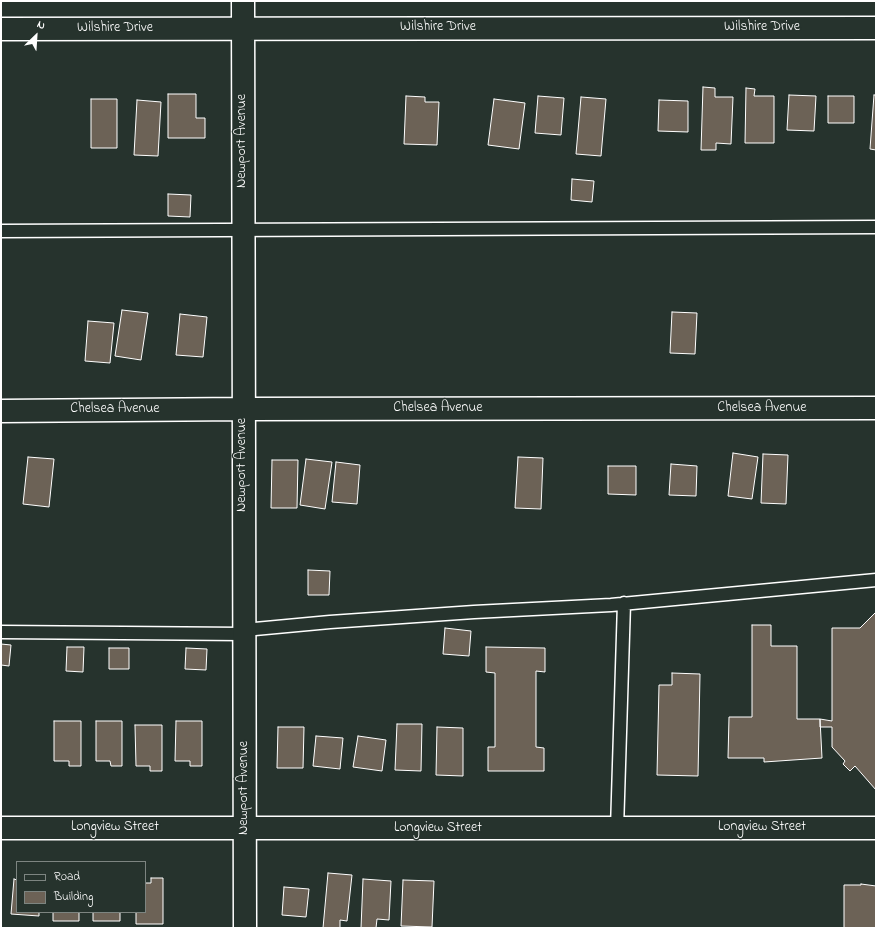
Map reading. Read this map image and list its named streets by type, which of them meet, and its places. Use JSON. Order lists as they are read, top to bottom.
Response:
{
  "streets": {
    "street": [
      "Wilshire Drive",
      "Newport Avenue",
      "Chelsea Avenue",
      "Longview Street"
    ]
  },
  "crossings": [
    ["Wilshire Drive", "Newport Avenue"],
    ["Newport Avenue", "Chelsea Avenue"],
    ["Newport Avenue", "Longview Street"]
  ],
  "legend": ["Road", "Building"],
  "north": "top right"
}
